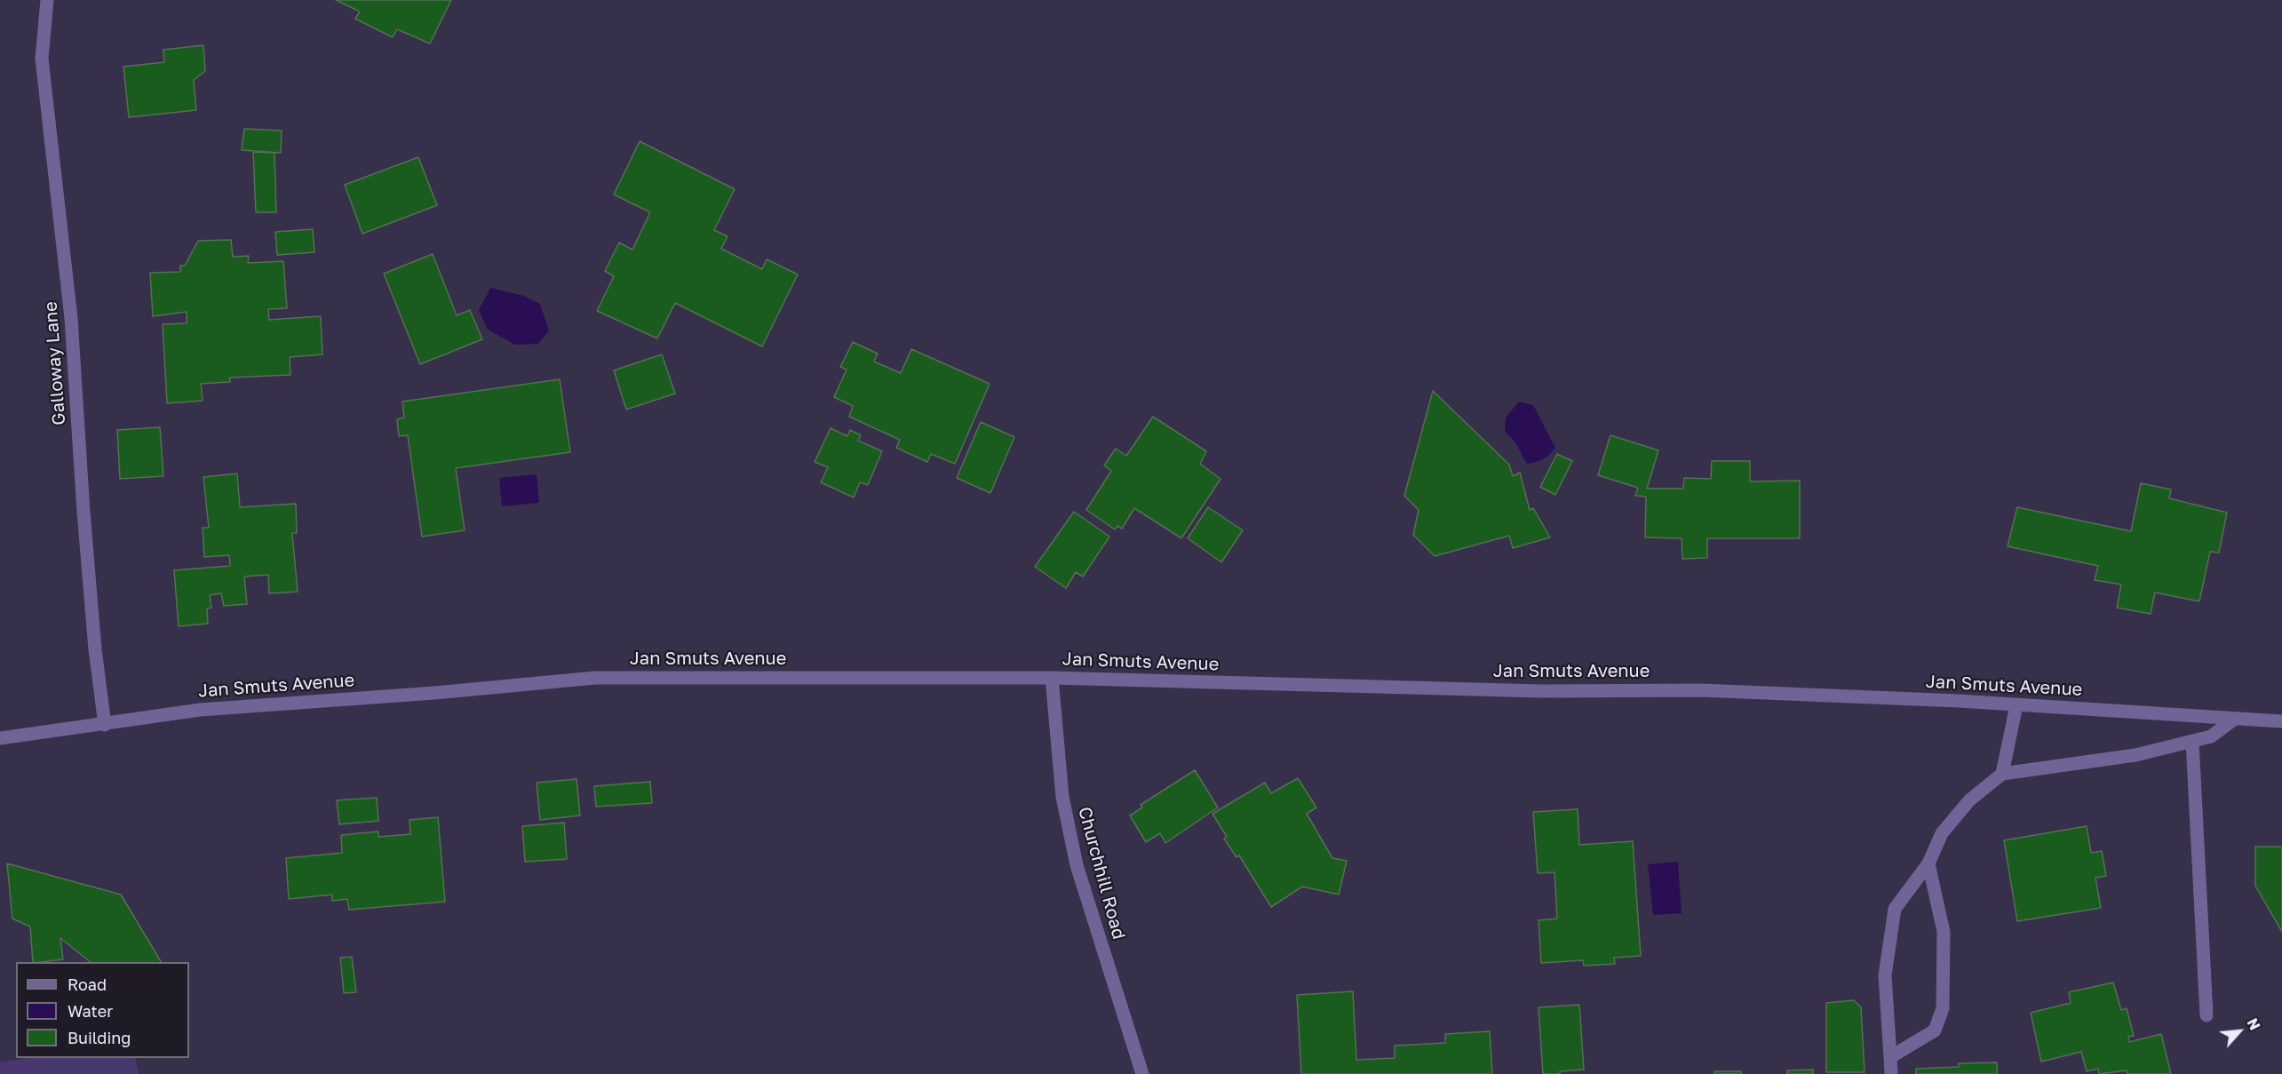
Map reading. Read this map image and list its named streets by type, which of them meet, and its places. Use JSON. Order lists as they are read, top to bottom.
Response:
{
  "streets": {
    "street": ["Galloway Lane", "Jan Smuts Avenue", "Churchhill Road"]
  },
  "crossings": [
    ["Galloway Lane", "Jan Smuts Avenue"],
    ["Jan Smuts Avenue", "Churchhill Road"]
  ],
  "legend": ["Road", "Water", "Building"],
  "north": "top right"
}
